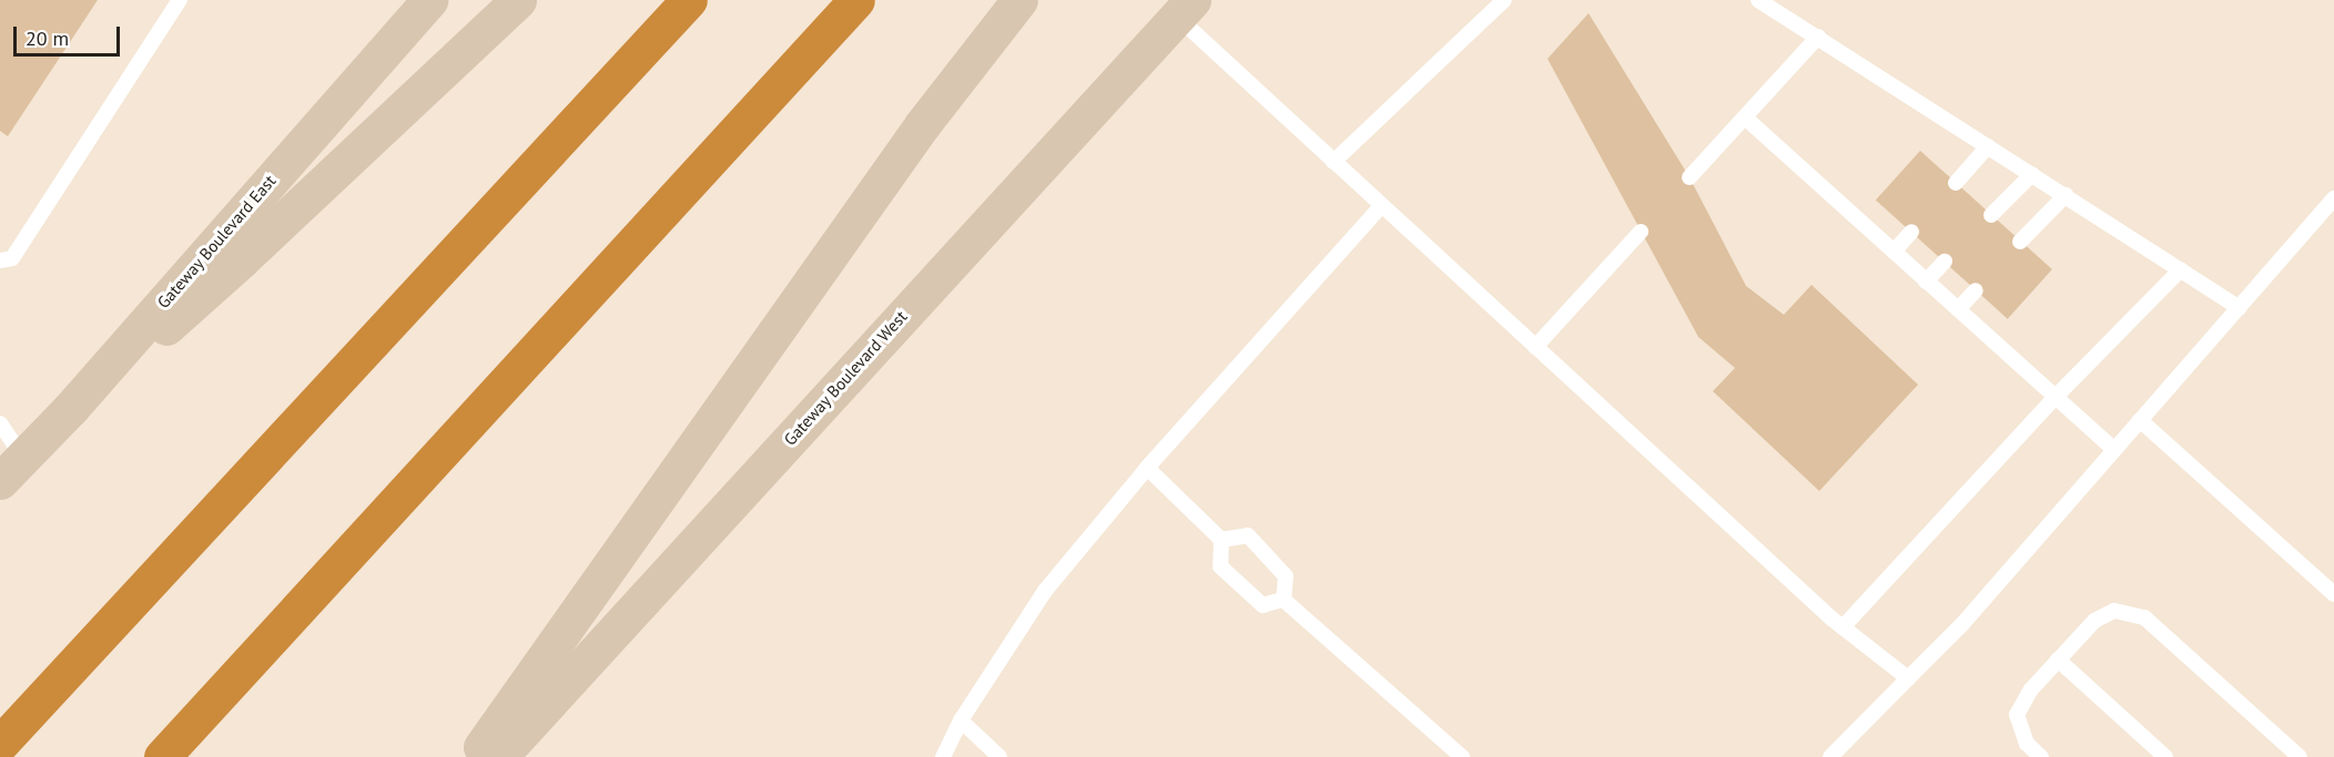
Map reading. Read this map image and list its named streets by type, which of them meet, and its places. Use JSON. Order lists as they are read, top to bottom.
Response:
{
  "streets": {
    "main road": ["Gateway Boulevard East", "Gateway Boulevard West"]
  },
  "scale_bar": "20 m"
}
